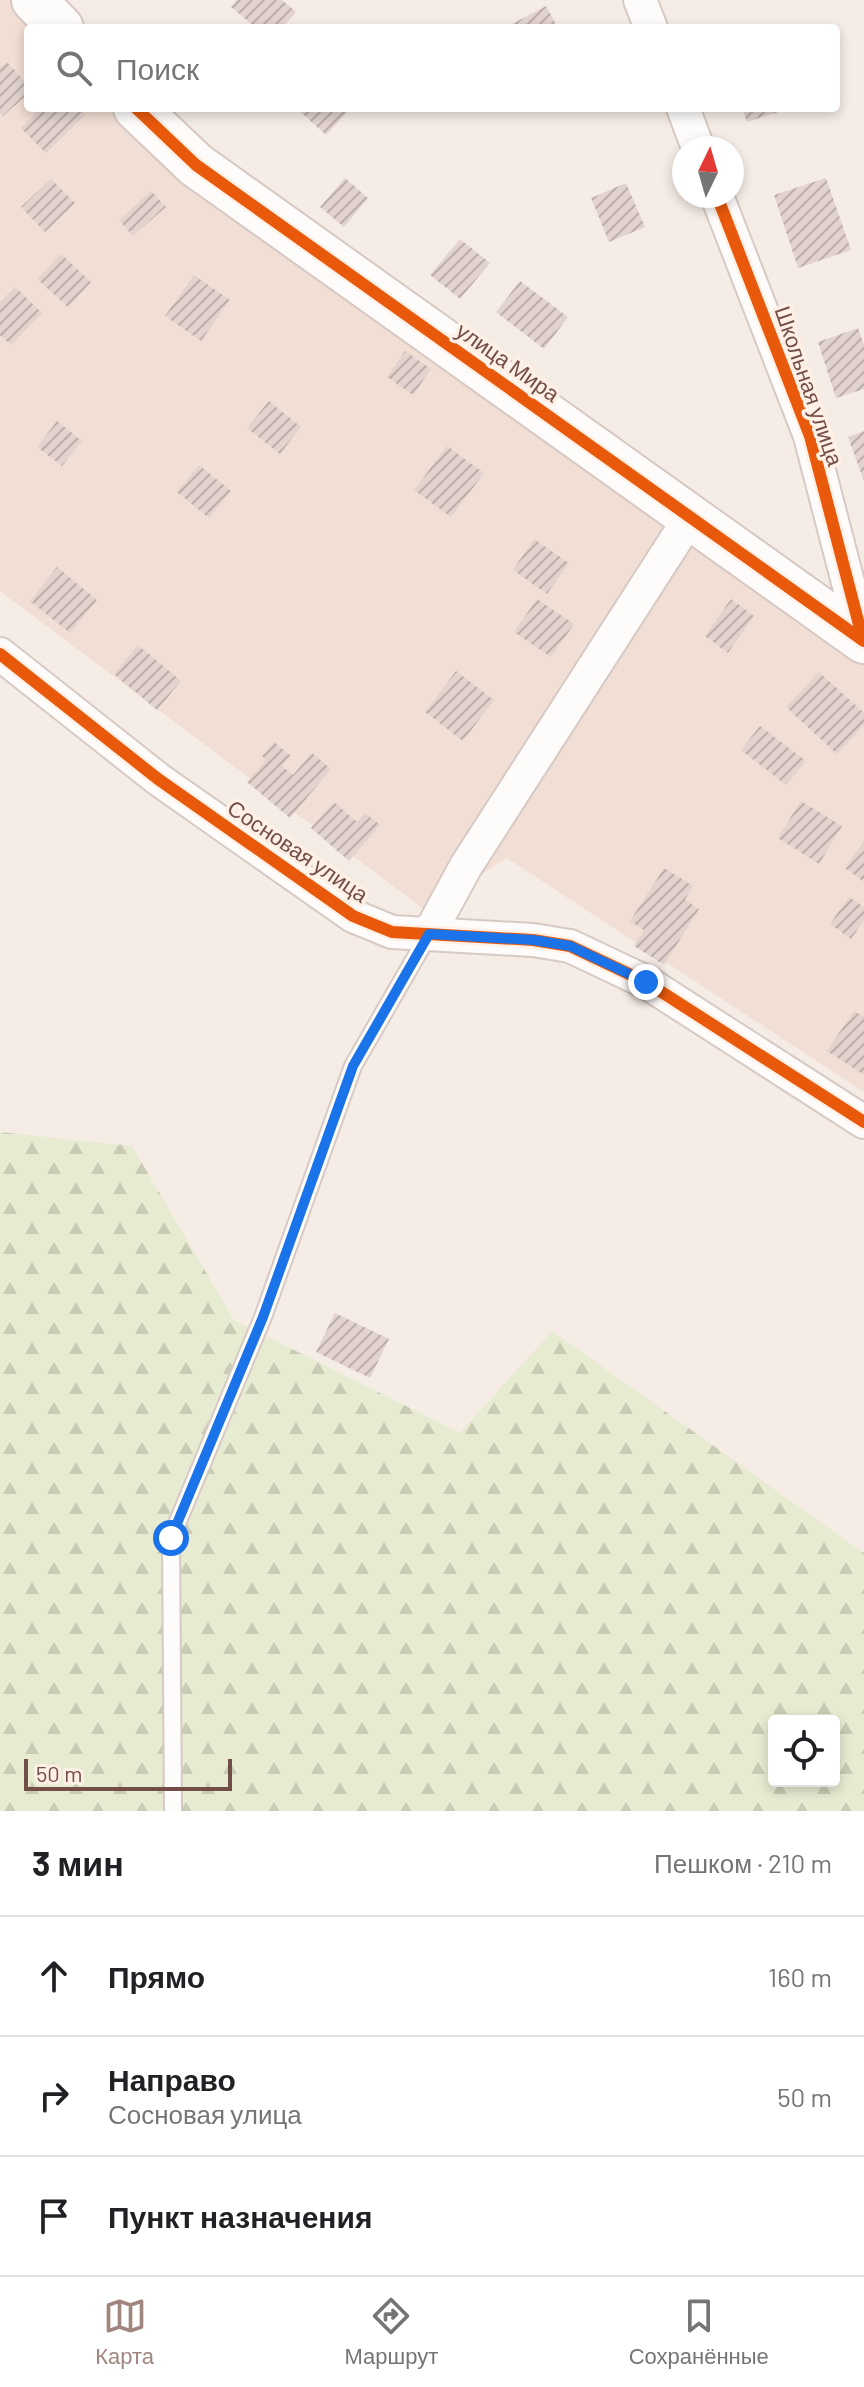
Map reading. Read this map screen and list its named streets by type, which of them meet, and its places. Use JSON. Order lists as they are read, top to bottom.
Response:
{
  "streets": {
    "street": ["улица Мира", "Школьная улица", "Сосновая улица"]
  },
  "crossings": [
    ["улица Мира", "Школьная улица"]
  ],
  "scale_bar": "50 m",
  "north": "top",
  "page": {
    "search": "Поиск",
    "scale": "50 m",
    "heading": ["3 мин", "Пешком · 210 m"],
    "list": [
      ["Прямо", "160 m"],
      ["Направо", "Сосновая улица", "50 m"],
      "Пункт назначения"
    ],
    "nav": ["Карта", "Маршрут", "Сохранённые"]
  }
}
